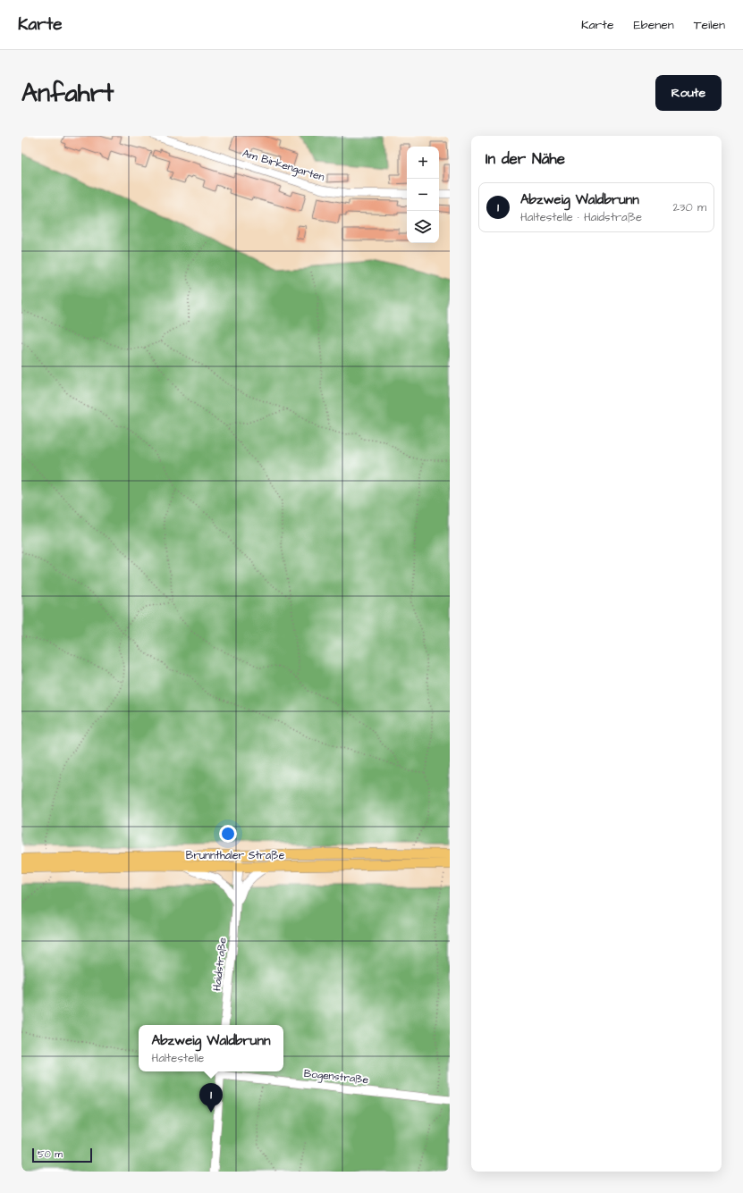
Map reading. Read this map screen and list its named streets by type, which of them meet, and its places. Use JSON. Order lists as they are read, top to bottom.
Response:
{
  "streets": {
    "main road": ["Brunnthaler Straße"],
    "street": ["Am Birkengarten", "Haidstraße", "Bogenstraße"]
  },
  "crossings": [
    ["Brunnthaler Straße", "Haidstraße"]
  ],
  "scale_bar": "50 m",
  "page": {
    "header": "Karte",
    "nav": ["Karte", "Ebenen", "Teilen"],
    "buttons": "Route",
    "title": "Anfahrt",
    "heading": "In der Nähe",
    "map_buttons": ["+", "−"],
    "list": [
      {
        "mark": "1",
        "name": "Abzweig Waldbrunn",
        "note": "Haltestelle · Haidstraße",
        "value": "230 m"
      }
    ],
    "popup": ["Abzweig Waldbrunn", "Haltestelle"],
    "pins": "1",
    "scale": "50 m"
  }
}
